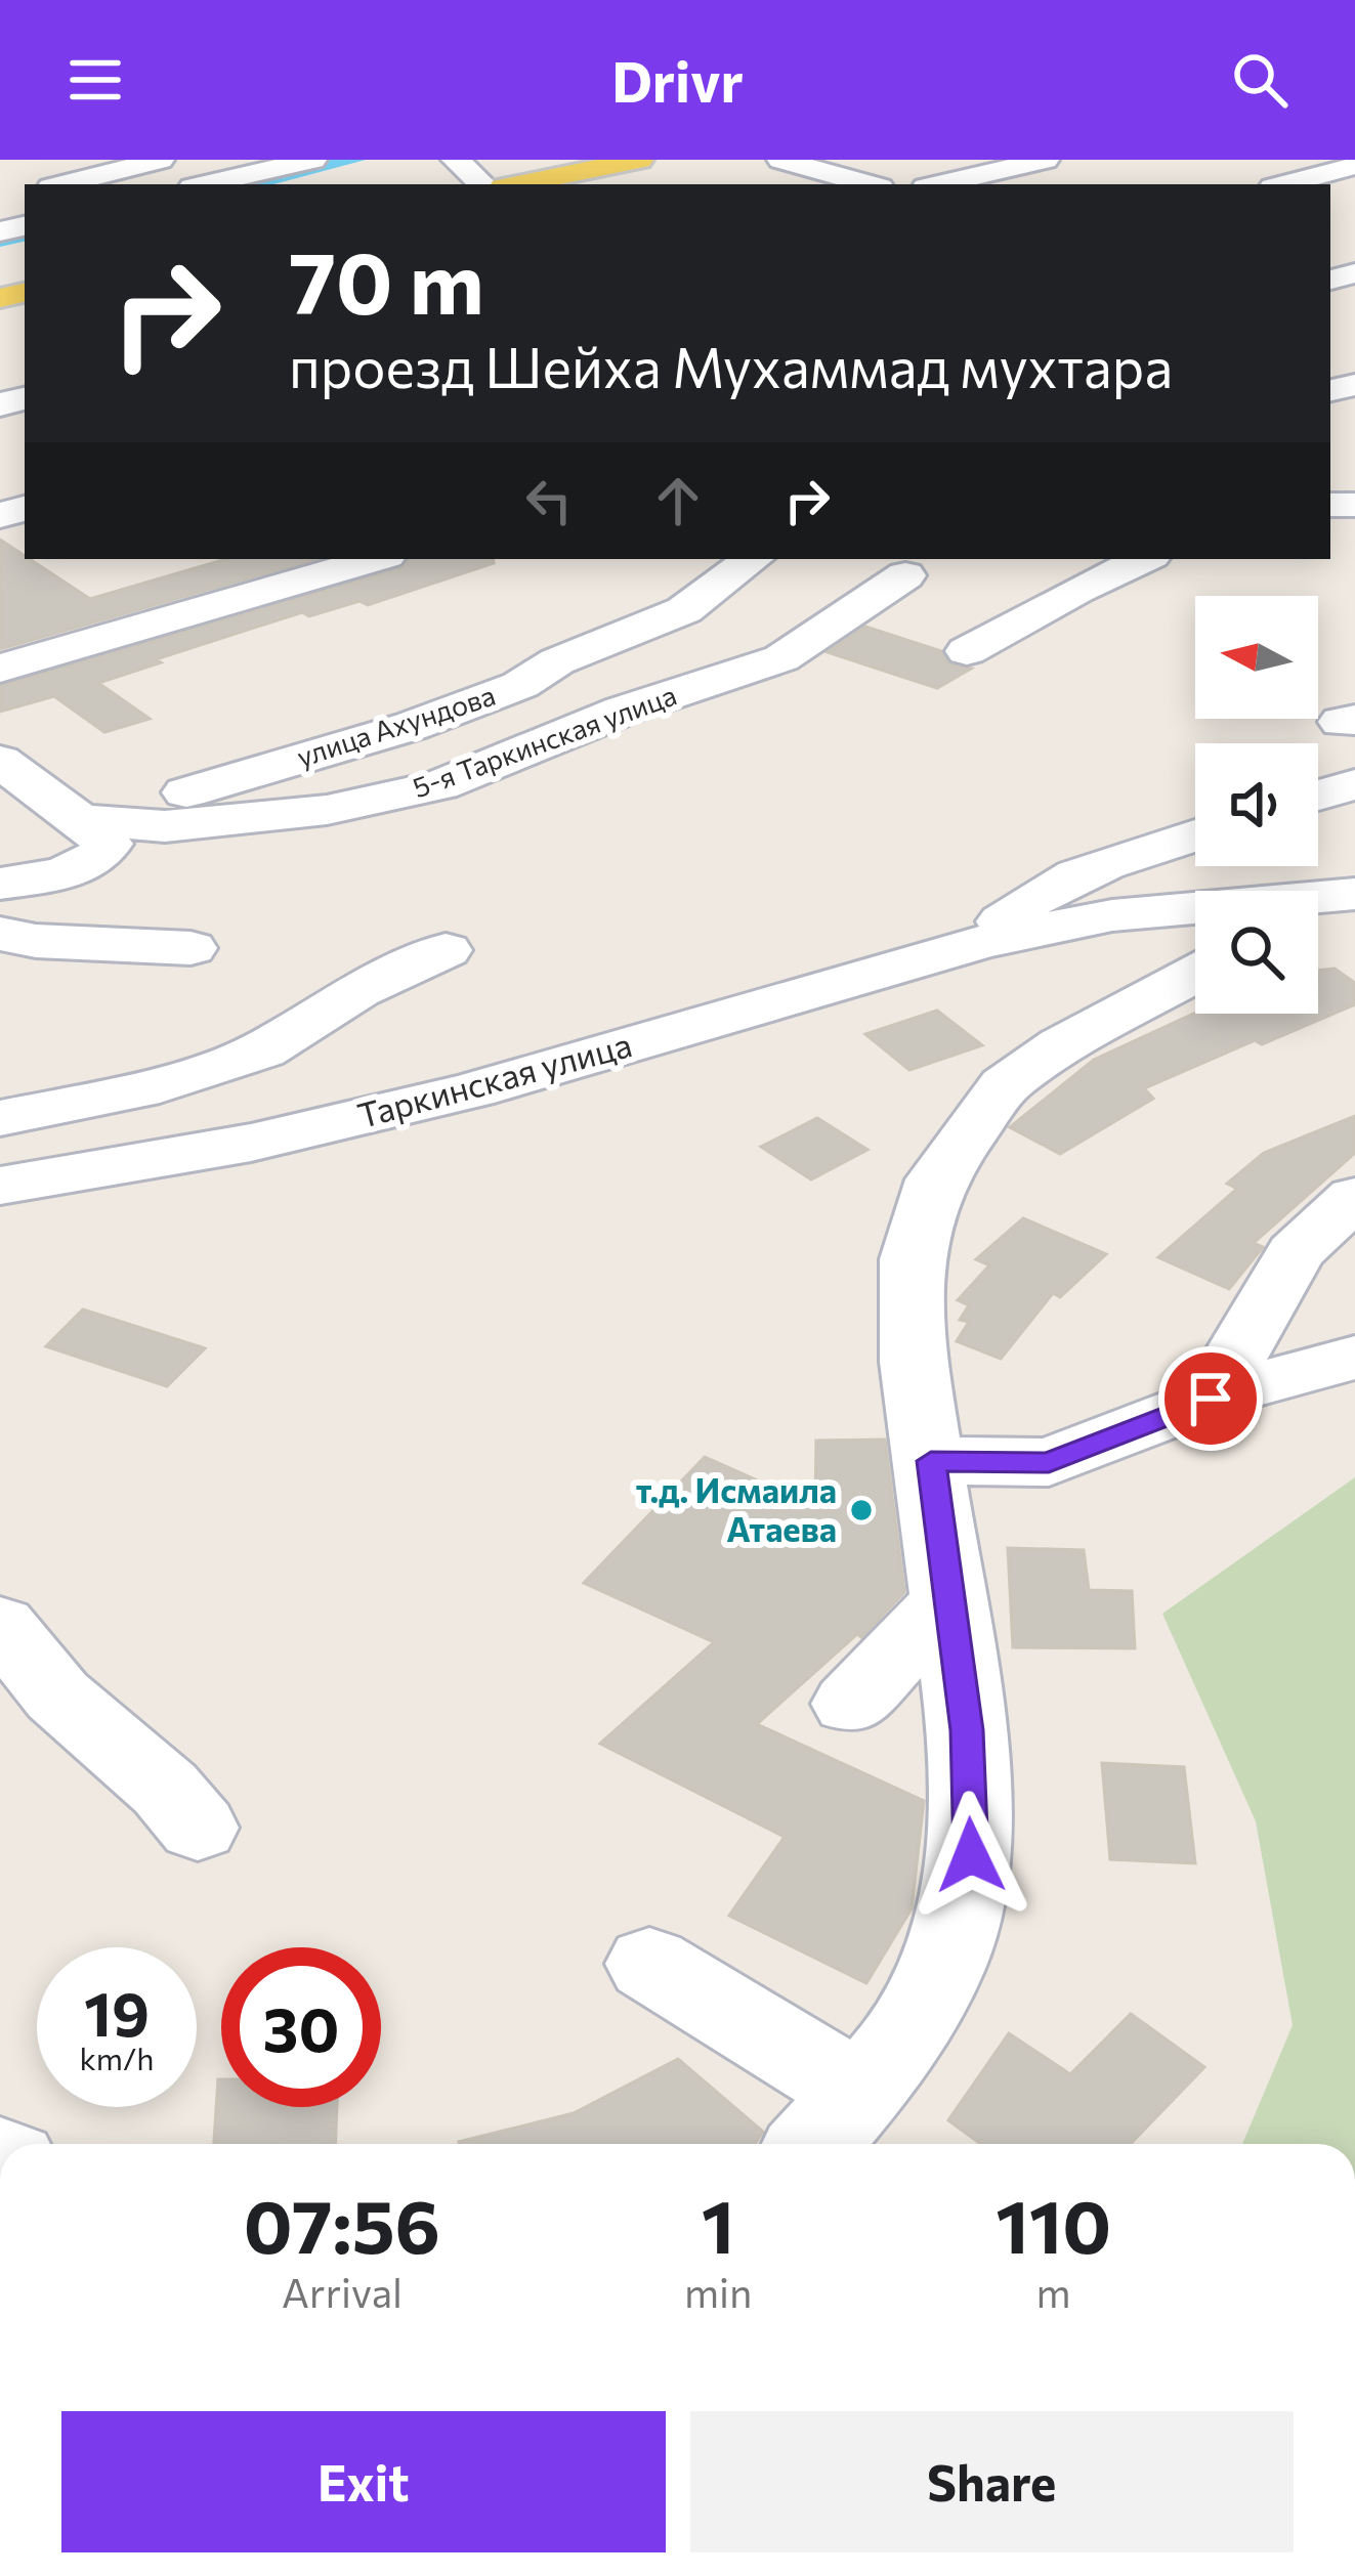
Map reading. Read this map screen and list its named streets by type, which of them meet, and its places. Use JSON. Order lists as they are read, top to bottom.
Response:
{
  "streets": {
    "street": ["улица Ахундова", "5-я Таркинская улица", "Таркинская улица"]
  },
  "crossings": [
    ["улица Ахундова", "5-я Таркинская улица"]
  ],
  "places": ["т.д. Исмаила Атаева"],
  "north": "left",
  "page": {
    "header": "Drivr",
    "turn": ["70 m", "проезд Шейха Мухаммад мухтара"],
    "speed": "19 km/h",
    "limit": "30",
    "eta": [
      "07:56",
      "Arrival",
      "1",
      "min",
      "110",
      "m"
    ],
    "buttons": ["Exit", "Share"]
  }
}
